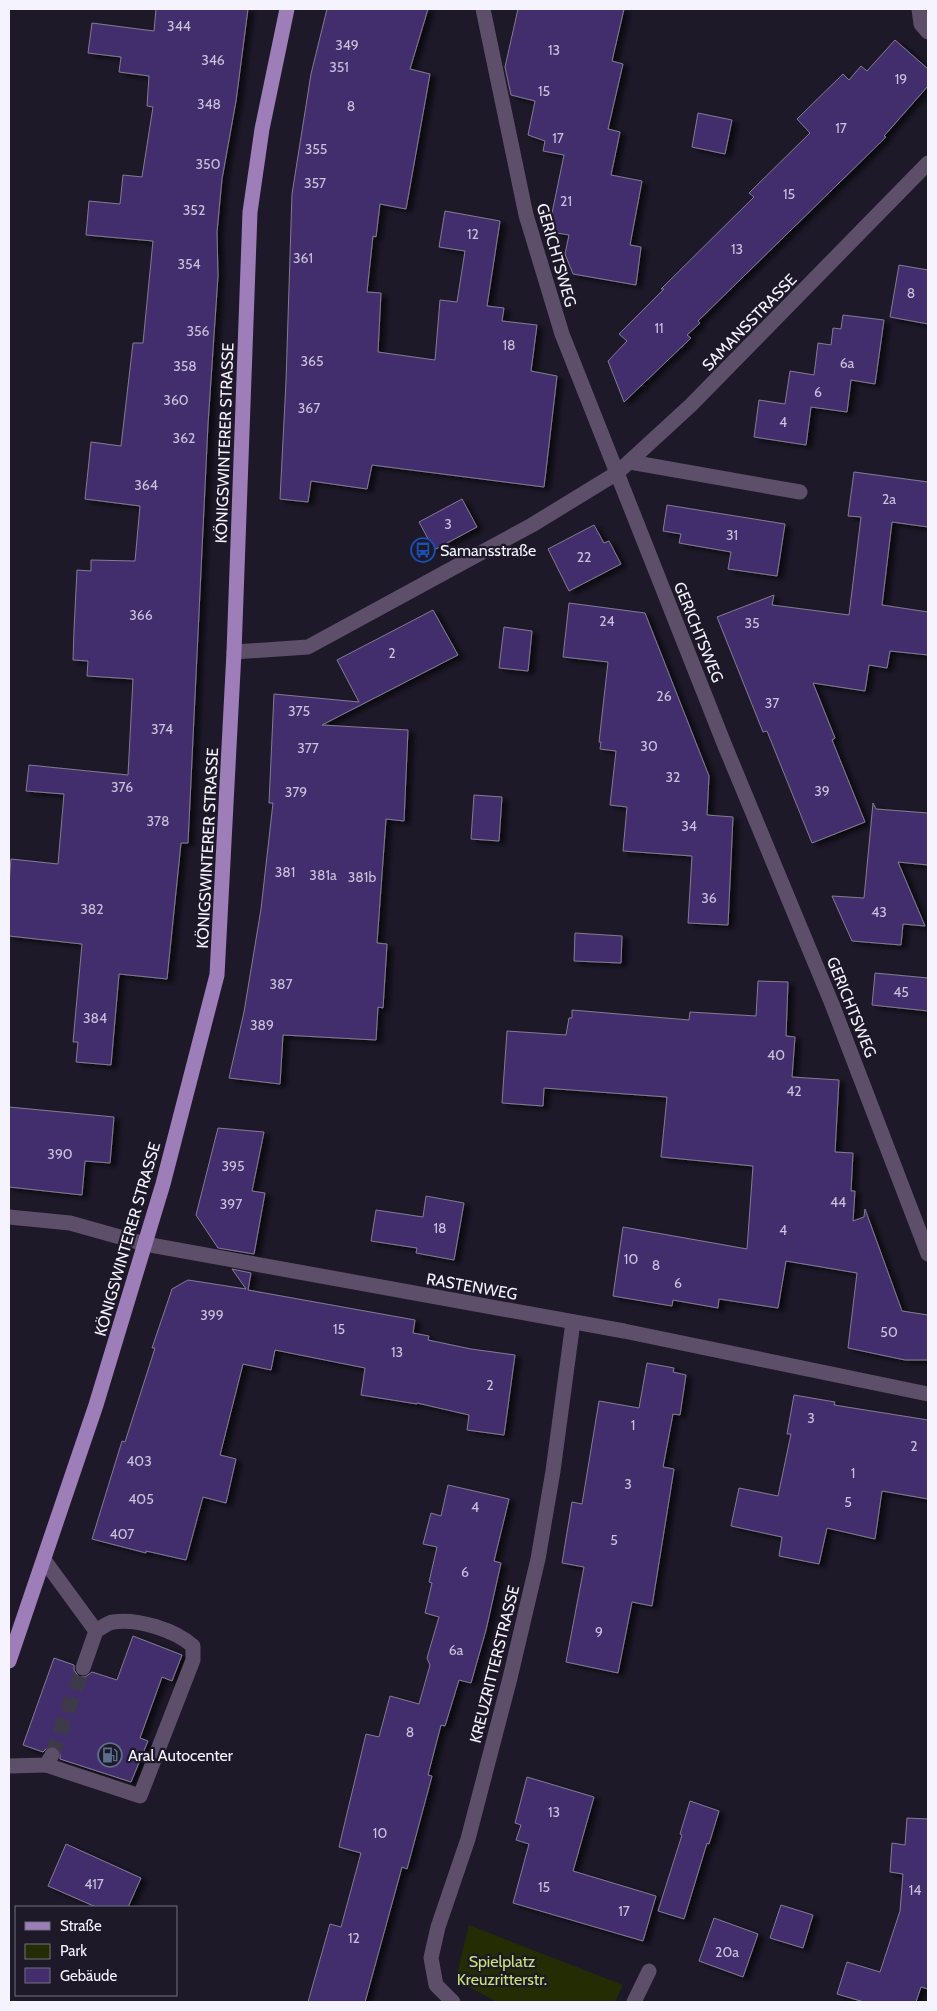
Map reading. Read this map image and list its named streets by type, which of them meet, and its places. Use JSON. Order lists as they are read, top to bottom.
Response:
{
  "streets": {
    "main road": ["KÖNIGSWINTERER STRASSE"],
    "street": [
      "GERICHTSWEG",
      "SAMANSSTRASSE",
      "RASTENWEG",
      "KREUZRITTERSTRASSE"
    ]
  },
  "crossings": [
    ["GERICHTSWEG", "SAMANSSTRASSE"],
    ["SAMANSSTRASSE", "KÖNIGSWINTERER STRASSE"],
    ["KÖNIGSWINTERER STRASSE", "RASTENWEG"],
    ["RASTENWEG", "KREUZRITTERSTRASSE"]
  ],
  "parks": ["Spielplatz Kreuzritterstr."],
  "places": {
    "bus stop": ["Samansstraße"],
    "fuel station": ["Aral Autocenter"]
  },
  "house_numbers": [
    "344",
    "349",
    "13",
    "346",
    "351",
    "19",
    "15",
    "348",
    "8",
    "17",
    "17",
    "355",
    "350",
    "357",
    "15",
    "21",
    "352",
    "12",
    "13",
    "361",
    "354",
    "8",
    "11",
    "356",
    "18",
    "365",
    "6a",
    "358",
    "6",
    "360",
    "367",
    "4",
    "362",
    "364",
    "2a",
    "3",
    "31",
    "22",
    "366",
    "24",
    "35",
    "2",
    "26",
    "37",
    "375",
    "374",
    "30",
    "377",
    "32",
    "376",
    "39",
    "379",
    "378",
    "34",
    "381",
    "381a",
    "381b",
    "36",
    "382",
    "43",
    "387",
    "45",
    "384",
    "389",
    "40",
    "42",
    "390",
    "395",
    "44",
    "397",
    "18",
    "4",
    "10",
    "8",
    "6",
    "399",
    "15",
    "50",
    "13",
    "2",
    "3",
    "1",
    "2",
    "403",
    "1",
    "3",
    "405",
    "5",
    "4",
    "407",
    "5",
    "6",
    "9",
    "6a",
    "8",
    "13",
    "10",
    "417",
    "15",
    "14",
    "17",
    "12",
    "20a"
  ],
  "legend": ["Straße", "Park", "Gebäude"]
}
